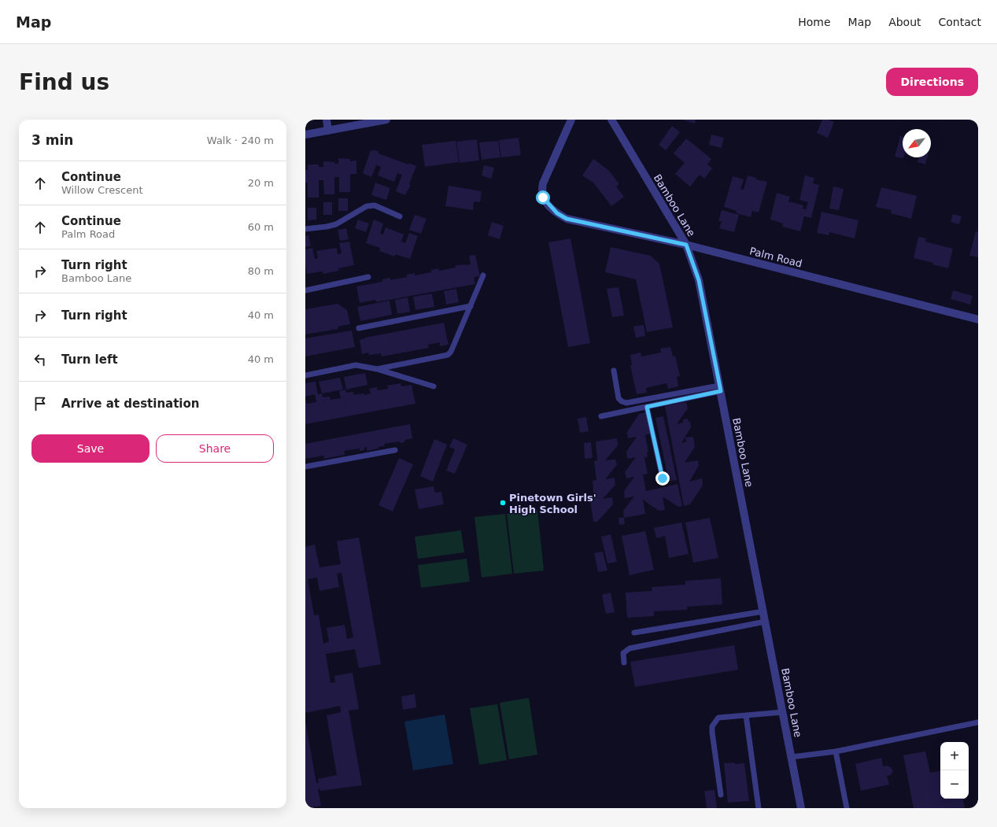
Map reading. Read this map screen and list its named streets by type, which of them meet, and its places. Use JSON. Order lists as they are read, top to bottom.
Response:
{
  "streets": {
    "street": ["Bamboo Lane", "Palm Road"]
  },
  "crossings": [
    ["Bamboo Lane", "Palm Road"]
  ],
  "places": ["Pinetown Girls' High School"],
  "north": "bottom left",
  "page": {
    "header": "Map",
    "nav": [
      "Home",
      "Map",
      "About",
      "Contact"
    ],
    "buttons": [
      "Directions",
      ["Save", "Share"]
    ],
    "title": "Find us",
    "heading": ["3 min", "Walk · 240 m"],
    "list": [
      ["Continue", "Willow Crescent", "20 m"],
      ["Continue", "Palm Road", "60 m"],
      ["Turn right", "Bamboo Lane", "80 m"],
      ["Turn right", "40 m"],
      ["Turn left", "40 m"],
      "Arrive at destination"
    ],
    "map_buttons": ["+", "−"]
  }
}
